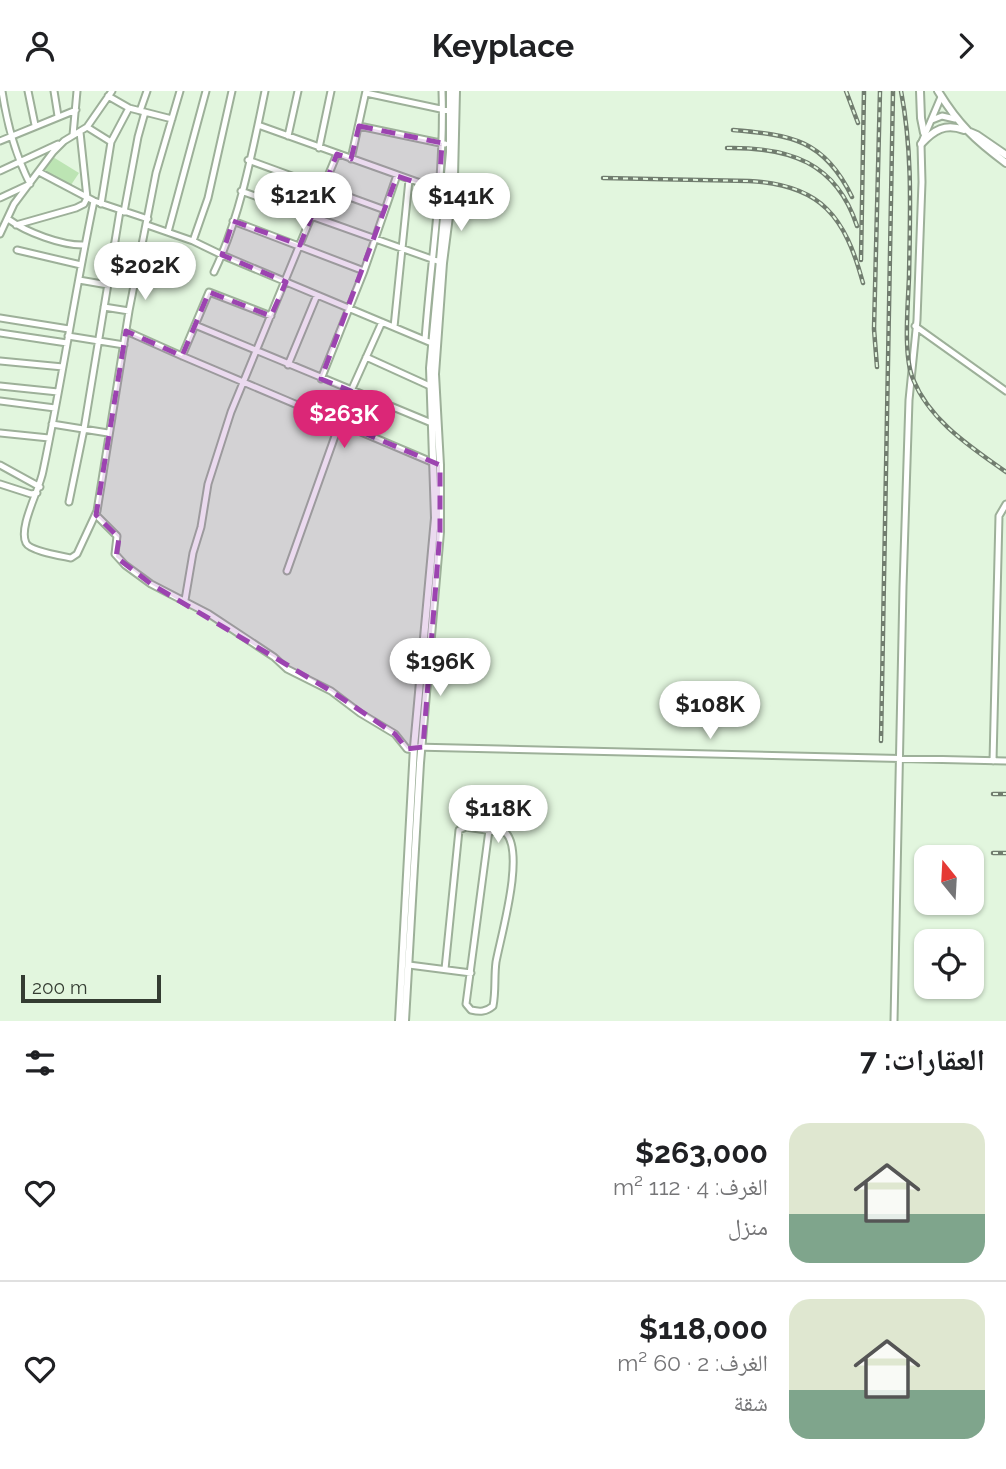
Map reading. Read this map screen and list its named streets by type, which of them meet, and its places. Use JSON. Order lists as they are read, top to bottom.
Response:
{
  "scale_bar": "200 m",
  "north": "top",
  "page": {
    "header": "Keyplace",
    "price": [
      "$121K",
      "$141K",
      "$202K",
      "$263K",
      "$196K",
      "$108K",
      "$118K"
    ],
    "scale": "200 m",
    "heading": "العقارات: 7",
    "list": [
      {
        "name": "$263,000",
        "note": "الغرف: 4 · 112 m² · منزل"
      },
      {
        "name": "$118,000",
        "note": "الغرف: 2 · 60 m² · شقة"
      }
    ]
  }
}
